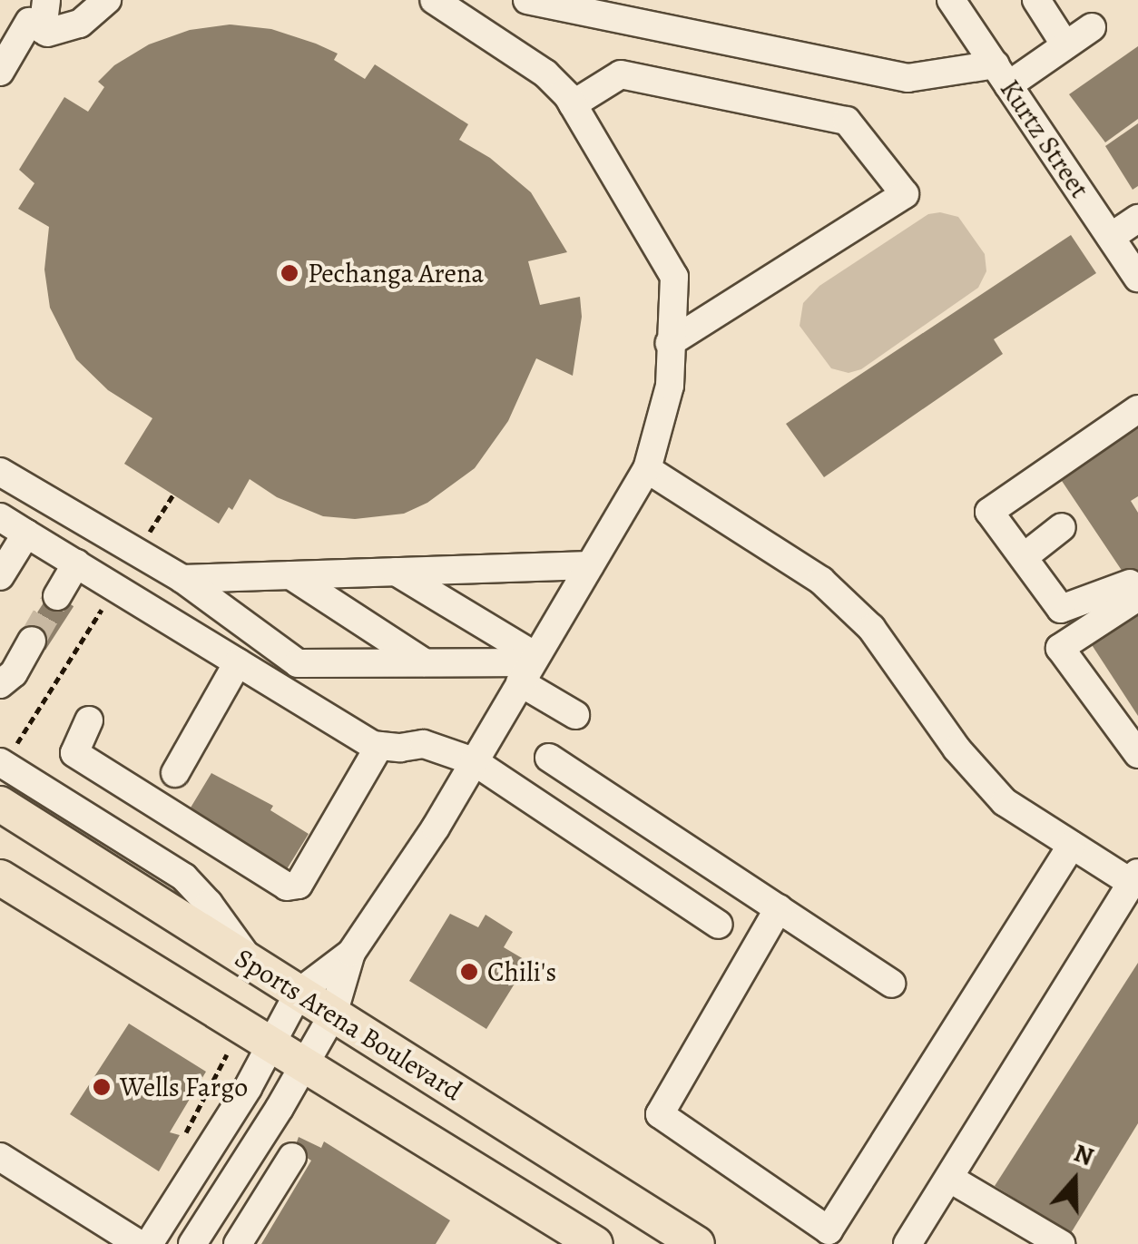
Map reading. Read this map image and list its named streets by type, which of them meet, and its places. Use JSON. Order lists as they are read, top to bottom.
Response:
{
  "streets": {
    "main road": ["Sports Arena Boulevard"],
    "street": ["Kurtz Street"]
  },
  "places": ["Pechanga Arena", "Chili's", "Wells Fargo"],
  "north": "top"
}
